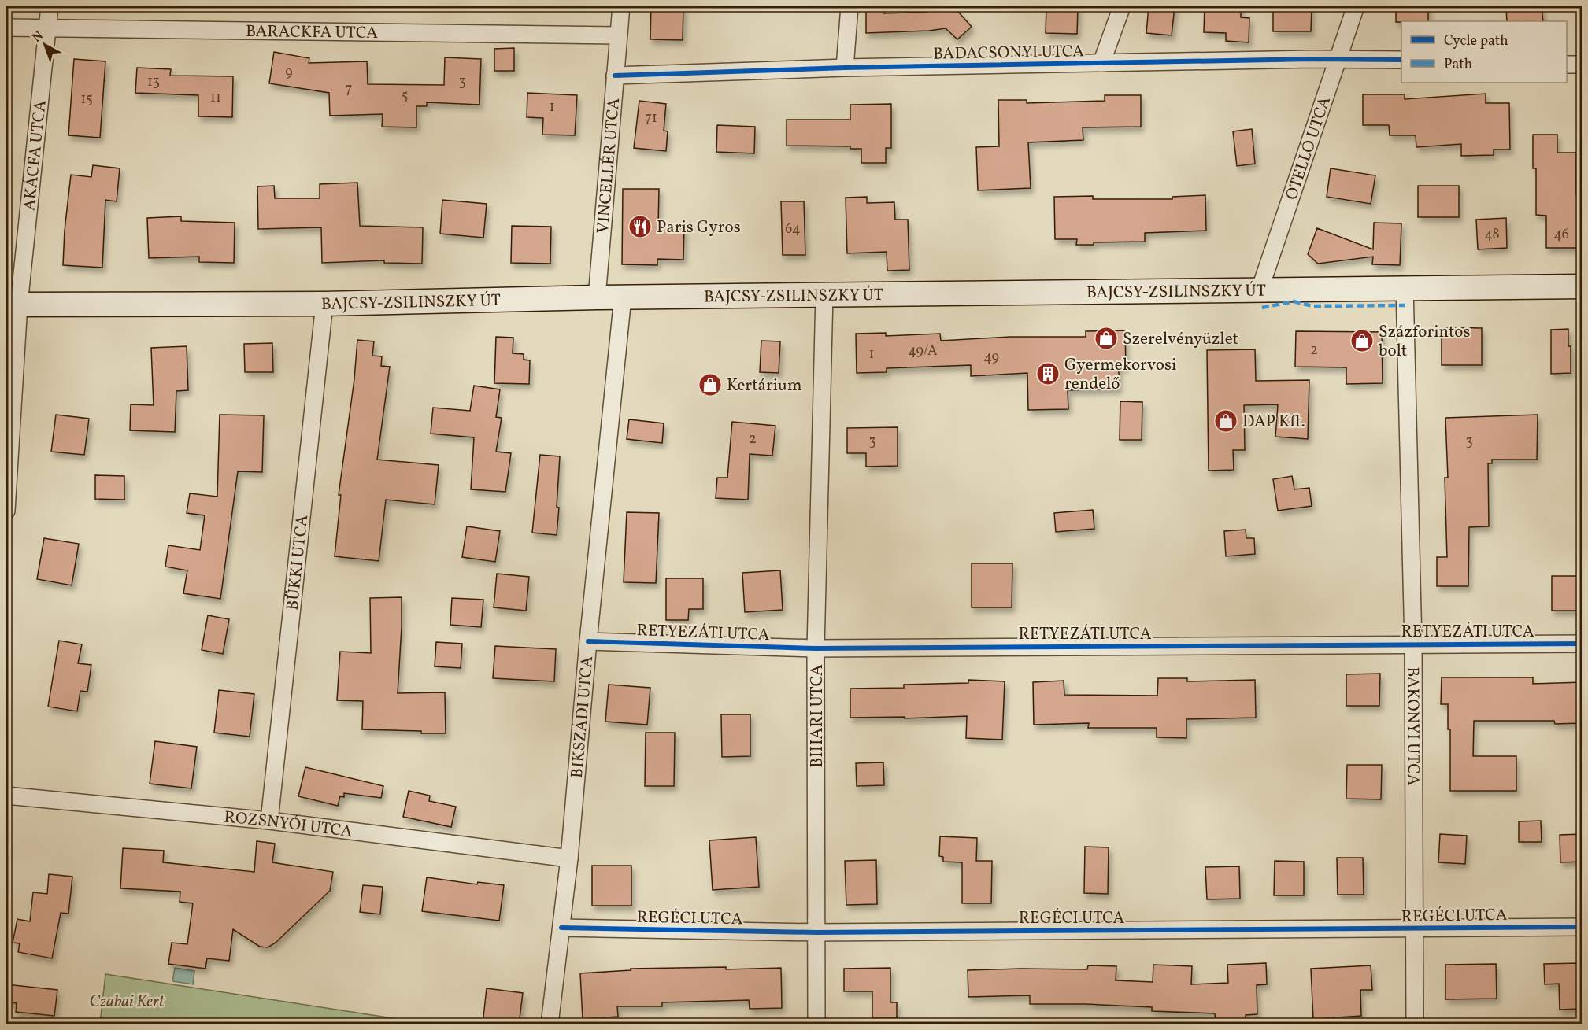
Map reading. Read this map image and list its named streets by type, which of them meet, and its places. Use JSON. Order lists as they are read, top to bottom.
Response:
{
  "streets": {
    "main road": ["BAJCSY-ZSILINSZKY ÚT"],
    "street": [
      "BARACKFA UTCA",
      "BADACSONYI UTCA",
      "OTELLÓ UTCA",
      "AKÁCFA UTCA",
      "VINCELLÉR UTCA",
      "BÜKKI UTCA",
      "RETYEZÁTI UTCA",
      "BIHARI UTCA",
      "BIKSZÁDI UTCA",
      "BAKONYI UTCA",
      "ROZSNYÓI UTCA",
      "REGÉCI UTCA"
    ]
  },
  "crossings": [
    ["BARACKFA UTCA", "AKÁCFA UTCA"],
    ["BARACKFA UTCA", "VINCELLÉR UTCA"],
    ["BADACSONYI UTCA", "OTELLÓ UTCA"],
    ["BADACSONYI UTCA", "VINCELLÉR UTCA"],
    ["OTELLÓ UTCA", "BAJCSY-ZSILINSZKY ÚT"],
    ["AKÁCFA UTCA", "BAJCSY-ZSILINSZKY ÚT"],
    ["VINCELLÉR UTCA", "BAJCSY-ZSILINSZKY ÚT"],
    ["BAJCSY-ZSILINSZKY ÚT", "BÜKKI UTCA"],
    ["BAJCSY-ZSILINSZKY ÚT", "BIHARI UTCA"],
    ["BAJCSY-ZSILINSZKY ÚT", "BIKSZÁDI UTCA"],
    ["BAJCSY-ZSILINSZKY ÚT", "BAKONYI UTCA"],
    ["BÜKKI UTCA", "ROZSNYÓI UTCA"],
    ["RETYEZÁTI UTCA", "BIHARI UTCA"],
    ["RETYEZÁTI UTCA", "BIKSZÁDI UTCA"],
    ["RETYEZÁTI UTCA", "BAKONYI UTCA"],
    ["BIHARI UTCA", "REGÉCI UTCA"],
    ["BIKSZÁDI UTCA", "ROZSNYÓI UTCA"],
    ["BIKSZÁDI UTCA", "REGÉCI UTCA"],
    ["BAKONYI UTCA", "REGÉCI UTCA"]
  ],
  "parks": ["Czabai Kert"],
  "places": {
    "restaurant": ["Paris Gyros"],
    "shop": [
      "Szerelvényüzlet",
      "Százforintos bolt",
      "Kertárium",
      "DAP Kft."
    ],
    "building": ["Gyermekorvosi rendelő"]
  },
  "house_numbers": [
    "9",
    "13",
    "3",
    "7",
    "5",
    "11",
    "15",
    "1",
    "71",
    "64",
    "48",
    "46",
    "2",
    "49/A",
    "1",
    "49",
    "2",
    "3",
    "3"
  ],
  "legend": ["Cycle path", "Path"],
  "north": "top left"
}
